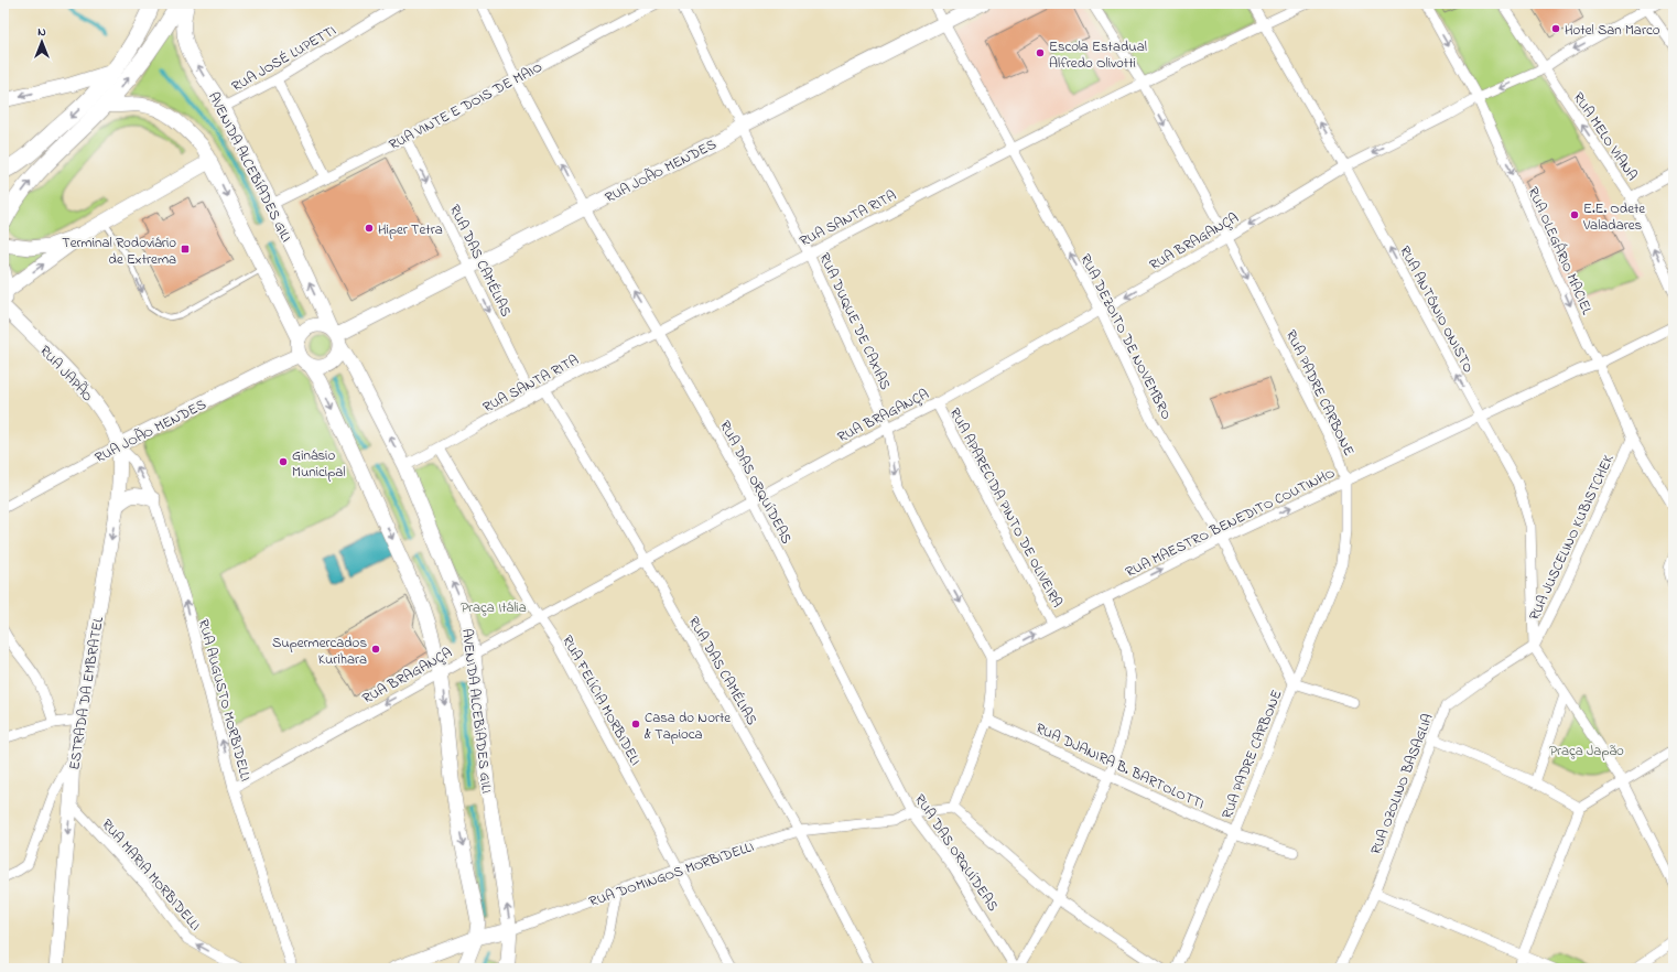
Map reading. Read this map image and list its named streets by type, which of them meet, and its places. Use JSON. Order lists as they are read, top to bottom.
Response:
{
  "streets": {
    "street": [
      "RUA JOSÉ LUPETTI",
      "RUA VINTE E DOIS DE MAIO",
      "RUA MELO VIANA",
      "AVENIDA ALCEBÍADES GILI",
      "RUA JOÃO MENDES",
      "RUA SANTA RITA",
      "RUA BRAGANÇA",
      "RUA OLEGÁRIO MACIEL",
      "RUA DAS CAMÉLIAS",
      "RUA ANTÔNIO ONISTO",
      "RUA DUQUE DE CAXIAS",
      "RUA DEZOITO DE NOVEMBRO",
      "RUA JAPÃO",
      "RUA PADRE CARBONE",
      "RUA DAS ORQUÍDEAS",
      "RUA APARECIDA PINTO DE OLIVEIRA",
      "RUA MAESTRO BENEDITO COUTINHO",
      "RUA JUSCELINO KUBISTCHEK",
      "ESTRADA DA EMBRATEL",
      "RUA AUGUSTO MORBIDELLI",
      "RUA FELÍCIA MORBIDELI",
      "RUA DJANIRA B. BARTOLOTTI",
      "RUA OZOLINO BASAGLIA",
      "RUA DOMINGOS MORBIDELLI",
      "RUA MARIA MORBIDELLI"
    ]
  },
  "crossings": [
    ["RUA JOSÉ LUPETTI", "AVENIDA ALCEBÍADES GILI"],
    ["RUA VINTE E DOIS DE MAIO", "AVENIDA ALCEBÍADES GILI"],
    ["RUA VINTE E DOIS DE MAIO", "RUA DAS CAMÉLIAS"],
    ["RUA VINTE E DOIS DE MAIO", "RUA DAS ORQUÍDEAS"],
    ["RUA MELO VIANA", "RUA BRAGANÇA"],
    ["AVENIDA ALCEBÍADES GILI", "RUA JOÃO MENDES"],
    ["AVENIDA ALCEBÍADES GILI", "RUA SANTA RITA"],
    ["AVENIDA ALCEBÍADES GILI", "RUA BRAGANÇA"],
    ["AVENIDA ALCEBÍADES GILI", "RUA DOMINGOS MORBIDELLI"],
    ["RUA JOÃO MENDES", "RUA DAS CAMÉLIAS"],
    ["RUA JOÃO MENDES", "RUA DUQUE DE CAXIAS"],
    ["RUA JOÃO MENDES", "RUA DEZOITO DE NOVEMBRO"],
    ["RUA JOÃO MENDES", "RUA JAPÃO"],
    ["RUA JOÃO MENDES", "RUA DAS ORQUÍDEAS"],
    ["RUA JOÃO MENDES", "ESTRADA DA EMBRATEL"],
    ["RUA JOÃO MENDES", "RUA AUGUSTO MORBIDELLI"],
    ["RUA SANTA RITA", "RUA DAS CAMÉLIAS"],
    ["RUA SANTA RITA", "RUA ANTÔNIO ONISTO"],
    ["RUA SANTA RITA", "RUA DUQUE DE CAXIAS"],
    ["RUA SANTA RITA", "RUA DEZOITO DE NOVEMBRO"],
    ["RUA SANTA RITA", "RUA PADRE CARBONE"],
    ["RUA SANTA RITA", "RUA DAS ORQUÍDEAS"],
    ["RUA SANTA RITA", "RUA FELÍCIA MORBIDELI"],
    ["RUA BRAGANÇA", "RUA OLEGÁRIO MACIEL"],
    ["RUA BRAGANÇA", "RUA DAS CAMÉLIAS"],
    ["RUA BRAGANÇA", "RUA ANTÔNIO ONISTO"],
    ["RUA BRAGANÇA", "RUA DUQUE DE CAXIAS"],
    ["RUA BRAGANÇA", "RUA DEZOITO DE NOVEMBRO"],
    ["RUA BRAGANÇA", "RUA PADRE CARBONE"],
    ["RUA BRAGANÇA", "RUA DAS ORQUÍDEAS"],
    ["RUA BRAGANÇA", "RUA APARECIDA PINTO DE OLIVEIRA"],
    ["RUA BRAGANÇA", "RUA AUGUSTO MORBIDELLI"],
    ["RUA BRAGANÇA", "RUA FELÍCIA MORBIDELI"],
    ["RUA OLEGÁRIO MACIEL", "RUA MAESTRO BENEDITO COUTINHO"],
    ["RUA OLEGÁRIO MACIEL", "RUA JUSCELINO KUBISTCHEK"],
    ["RUA DAS CAMÉLIAS", "RUA DOMINGOS MORBIDELLI"],
    ["RUA ANTÔNIO ONISTO", "RUA MAESTRO BENEDITO COUTINHO"],
    ["RUA ANTÔNIO ONISTO", "RUA JUSCELINO KUBISTCHEK"],
    ["RUA ANTÔNIO ONISTO", "RUA OZOLINO BASAGLIA"],
    ["RUA DUQUE DE CAXIAS", "RUA MAESTRO BENEDITO COUTINHO"],
    ["RUA DUQUE DE CAXIAS", "RUA DJANIRA B. BARTOLOTTI"],
    ["RUA DUQUE DE CAXIAS", "RUA DOMINGOS MORBIDELLI"],
    ["RUA DEZOITO DE NOVEMBRO", "RUA PADRE CARBONE"],
    ["RUA DEZOITO DE NOVEMBRO", "RUA MAESTRO BENEDITO COUTINHO"],
    ["RUA JAPÃO", "ESTRADA DA EMBRATEL"],
    ["RUA JAPÃO", "RUA AUGUSTO MORBIDELLI"],
    ["RUA PADRE CARBONE", "RUA MAESTRO BENEDITO COUTINHO"],
    ["RUA PADRE CARBONE", "RUA DJANIRA B. BARTOLOTTI"],
    ["RUA DAS ORQUÍDEAS", "RUA DOMINGOS MORBIDELLI"],
    ["RUA APARECIDA PINTO DE OLIVEIRA", "RUA MAESTRO BENEDITO COUTINHO"],
    ["RUA JUSCELINO KUBISTCHEK", "RUA OZOLINO BASAGLIA"],
    ["ESTRADA DA EMBRATEL", "RUA AUGUSTO MORBIDELLI"],
    ["ESTRADA DA EMBRATEL", "RUA MARIA MORBIDELLI"],
    ["RUA FELÍCIA MORBIDELI", "RUA DOMINGOS MORBIDELLI"]
  ],
  "one_way": [
    "RUA MELO VIANA",
    "RUA BRAGANÇA",
    "RUA OLEGÁRIO MACIEL",
    "RUA ANTÔNIO ONISTO",
    "RUA PADRE CARBONE",
    "RUA MAESTRO BENEDITO COUTINHO",
    "ESTRADA DA EMBRATEL",
    "RUA AUGUSTO MORBIDELLI",
    "RUA MARIA MORBIDELLI"
  ],
  "parks": ["Praça Itália", "Praça Japão"],
  "places": {
    "other": [
      "Hotel San Marco",
      "Escola Estadual Alfredo Olivotti",
      "E.E. Odete Valadares",
      "Hiper Tetra",
      "Ginásio Municipal",
      "Supermercados Kurihara",
      "Casa do Norte & Tapioca"
    ],
    "transit": ["Terminal Rodoviário de Extrema"]
  },
  "north": "top"
}
